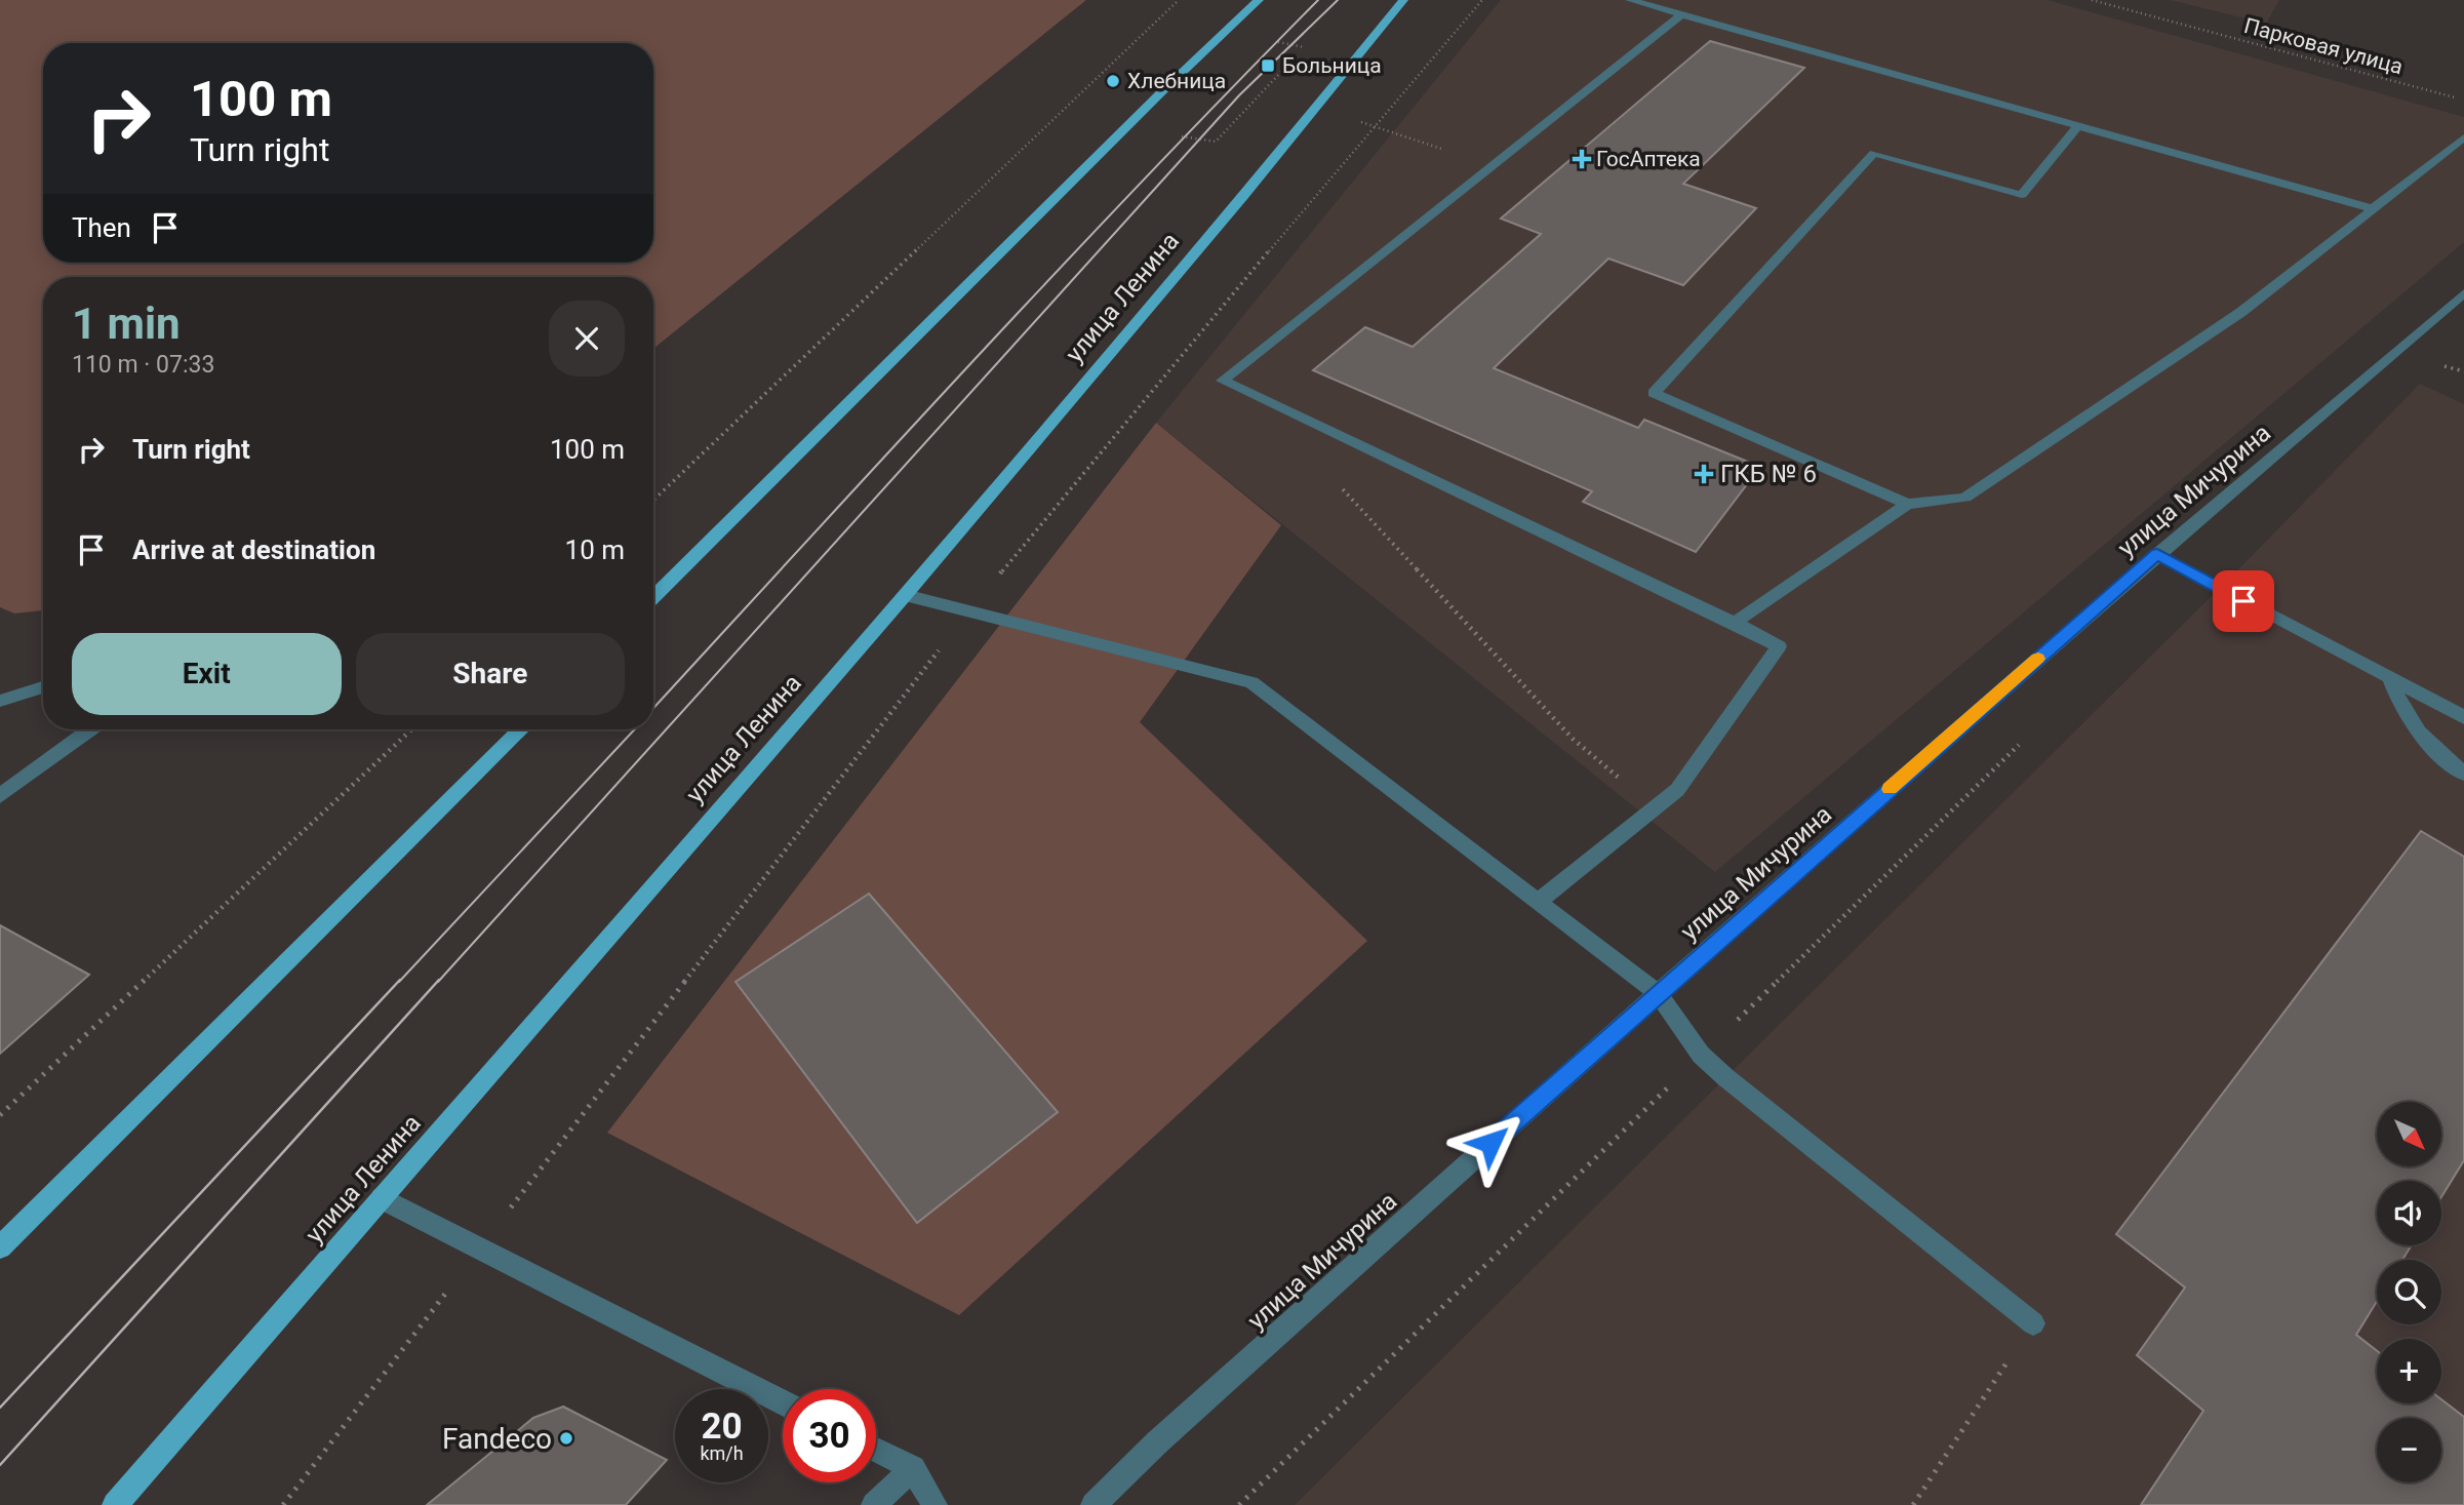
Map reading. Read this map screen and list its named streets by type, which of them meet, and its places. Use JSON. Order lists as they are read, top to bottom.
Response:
{
  "streets": {
    "main road": ["улица Ленина"],
    "street": ["улица Мичурина"],
    "path": ["Парковая улица"]
  },
  "places": {
    "transit": ["Больница"],
    "other": ["Хлебница", "Fandeco"],
    "health": ["ГосАптека", "ГКБ № 6"]
  },
  "north": "bottom right",
  "page": {
    "turn": ["100 m", "Turn right"],
    "then": "Then",
    "heading": ["1 min", "110 m · 07:33"],
    "list": [
      {
        "name": "Turn right",
        "value": "100 m"
      },
      {
        "name": "Arrive at destination",
        "value": "10 m"
      }
    ],
    "buttons": ["Exit", "Share"],
    "map_buttons": ["+", "−"],
    "speed": "20 km/h",
    "limit": "30"
  }
}
